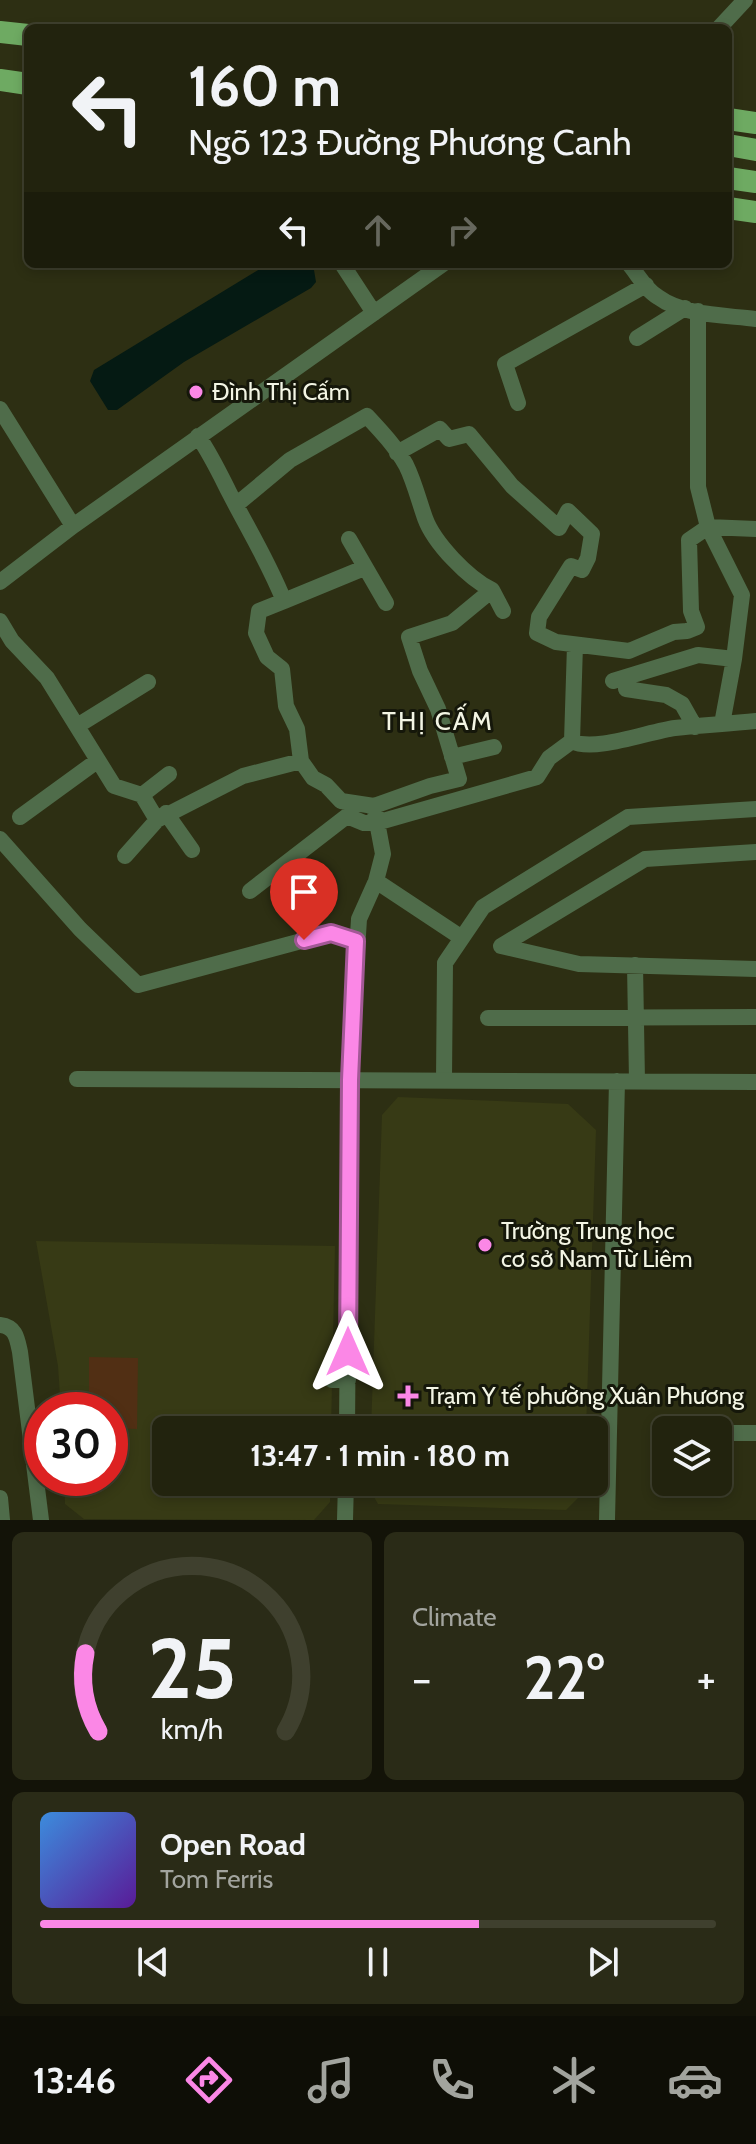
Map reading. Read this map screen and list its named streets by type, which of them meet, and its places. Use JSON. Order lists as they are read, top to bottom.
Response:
{
  "districts": ["THỊ CẤM"],
  "places": {
    "other": ["Đình Thị Cấm", "Trường Trung học cơ sở Nam Từ Liêm"],
    "health": ["Trạm Y tế phường Xuân Phương"]
  },
  "page": {
    "turn": ["160 m", "Ngõ 123 Đường Phương Canh"],
    "limit": "30",
    "trip": "13:47 · 1 min · 180 m",
    "tile": "Climate",
    "heat": ["−", "22°", "+"],
    "song": ["Open Road", "Tom Ferris"],
    "tabs": "13:46",
    "gauge": ["25", "km/h"]
  }
}
